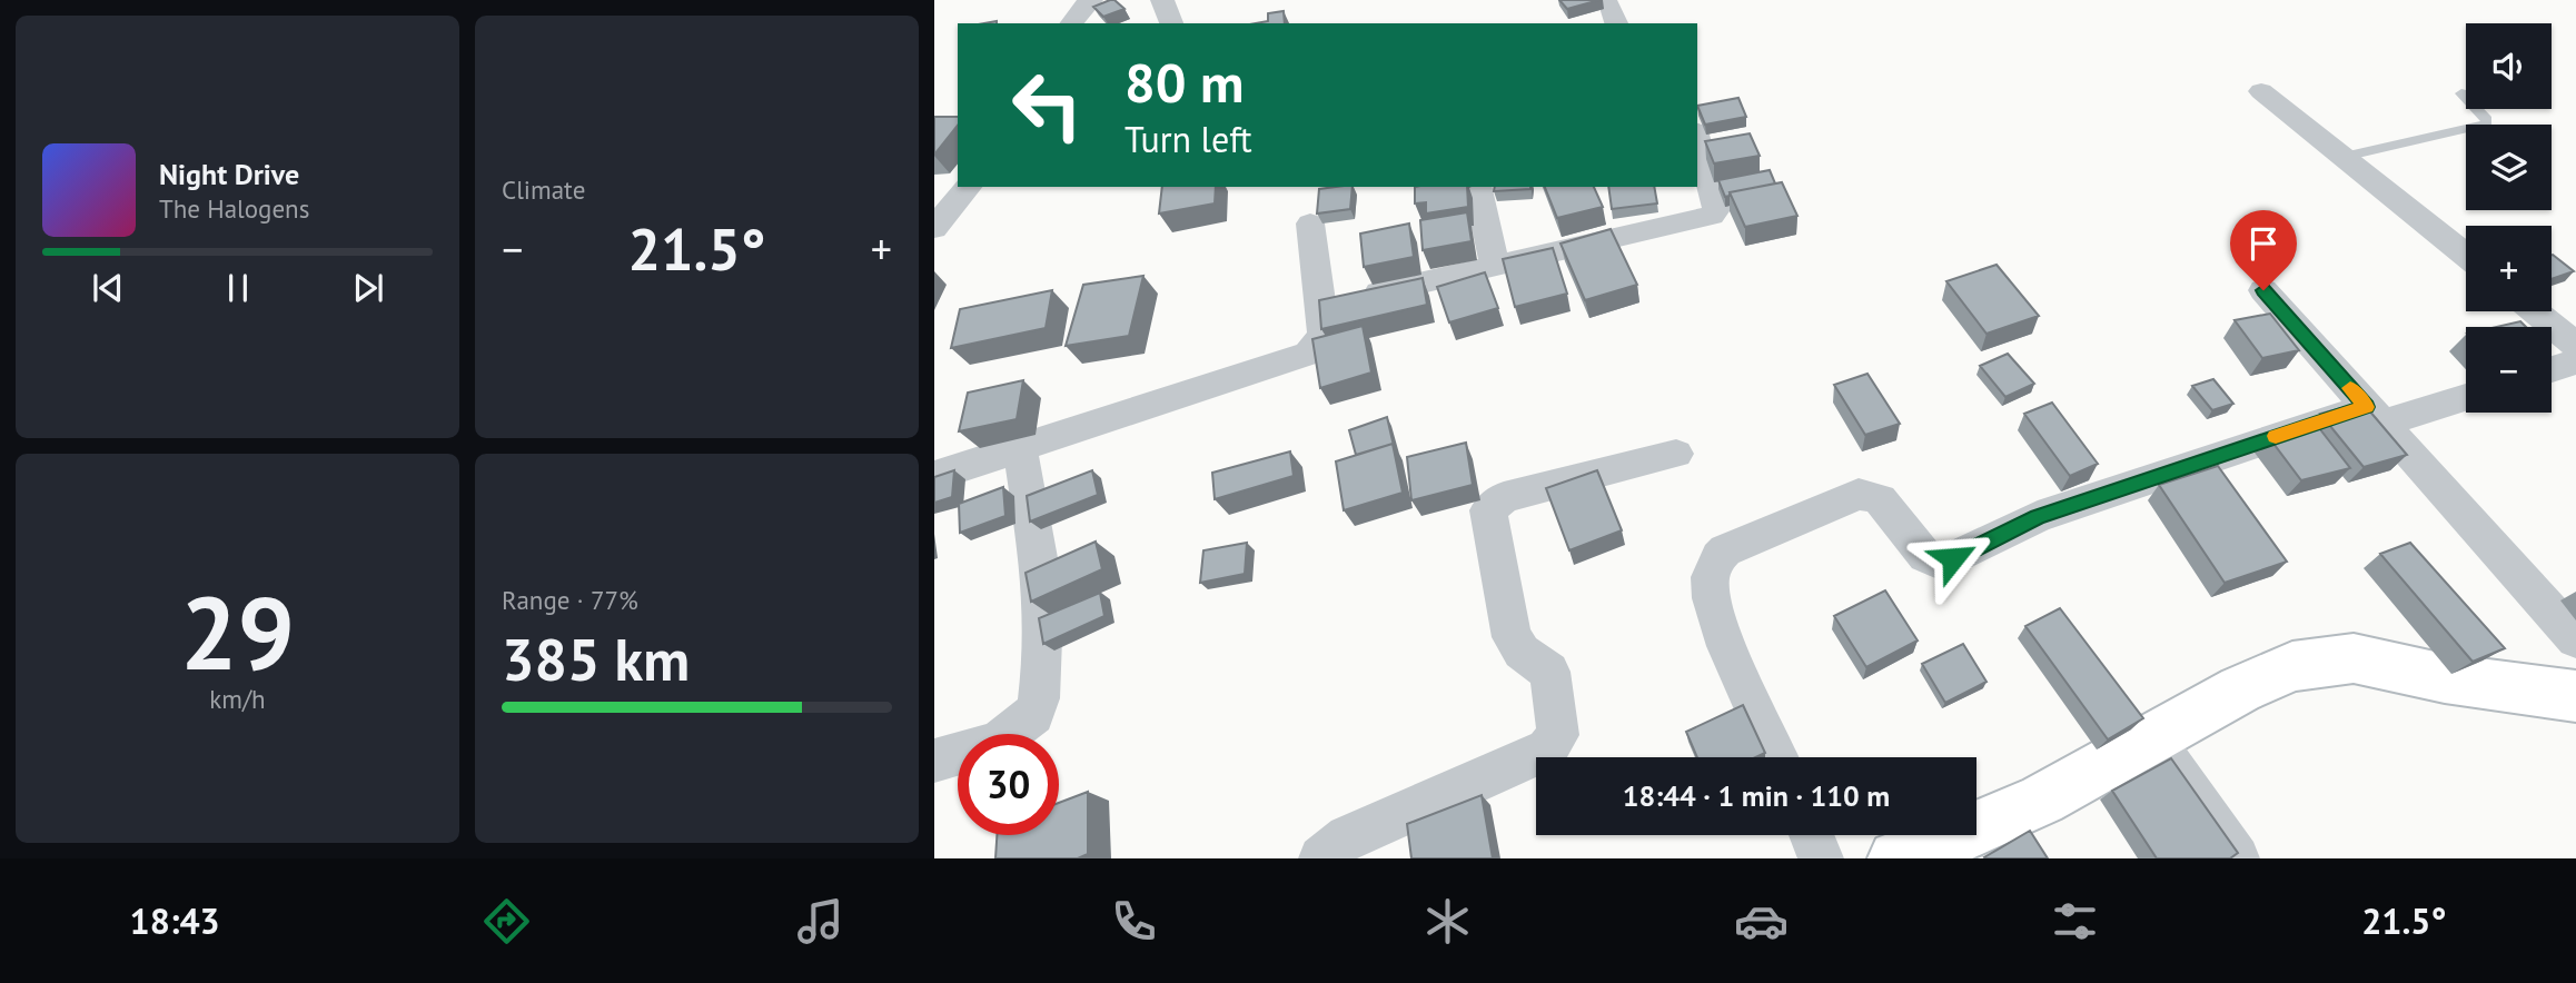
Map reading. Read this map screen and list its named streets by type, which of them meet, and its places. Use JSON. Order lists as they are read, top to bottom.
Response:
{
  "page": {
    "tile": [
      "Climate",
      ["29", "km/h"],
      ["Range · 77%", "385 km"]
    ],
    "map_buttons": ["+", "−"],
    "turn": ["80 m", "Turn left"],
    "song": ["Night Drive", "The Halogens"],
    "heat": ["−", "21.5°", "+"],
    "limit": "30",
    "trip": "18:44 · 1 min · 110 m",
    "tabs": ["18:43", "21.5°"]
  }
}
